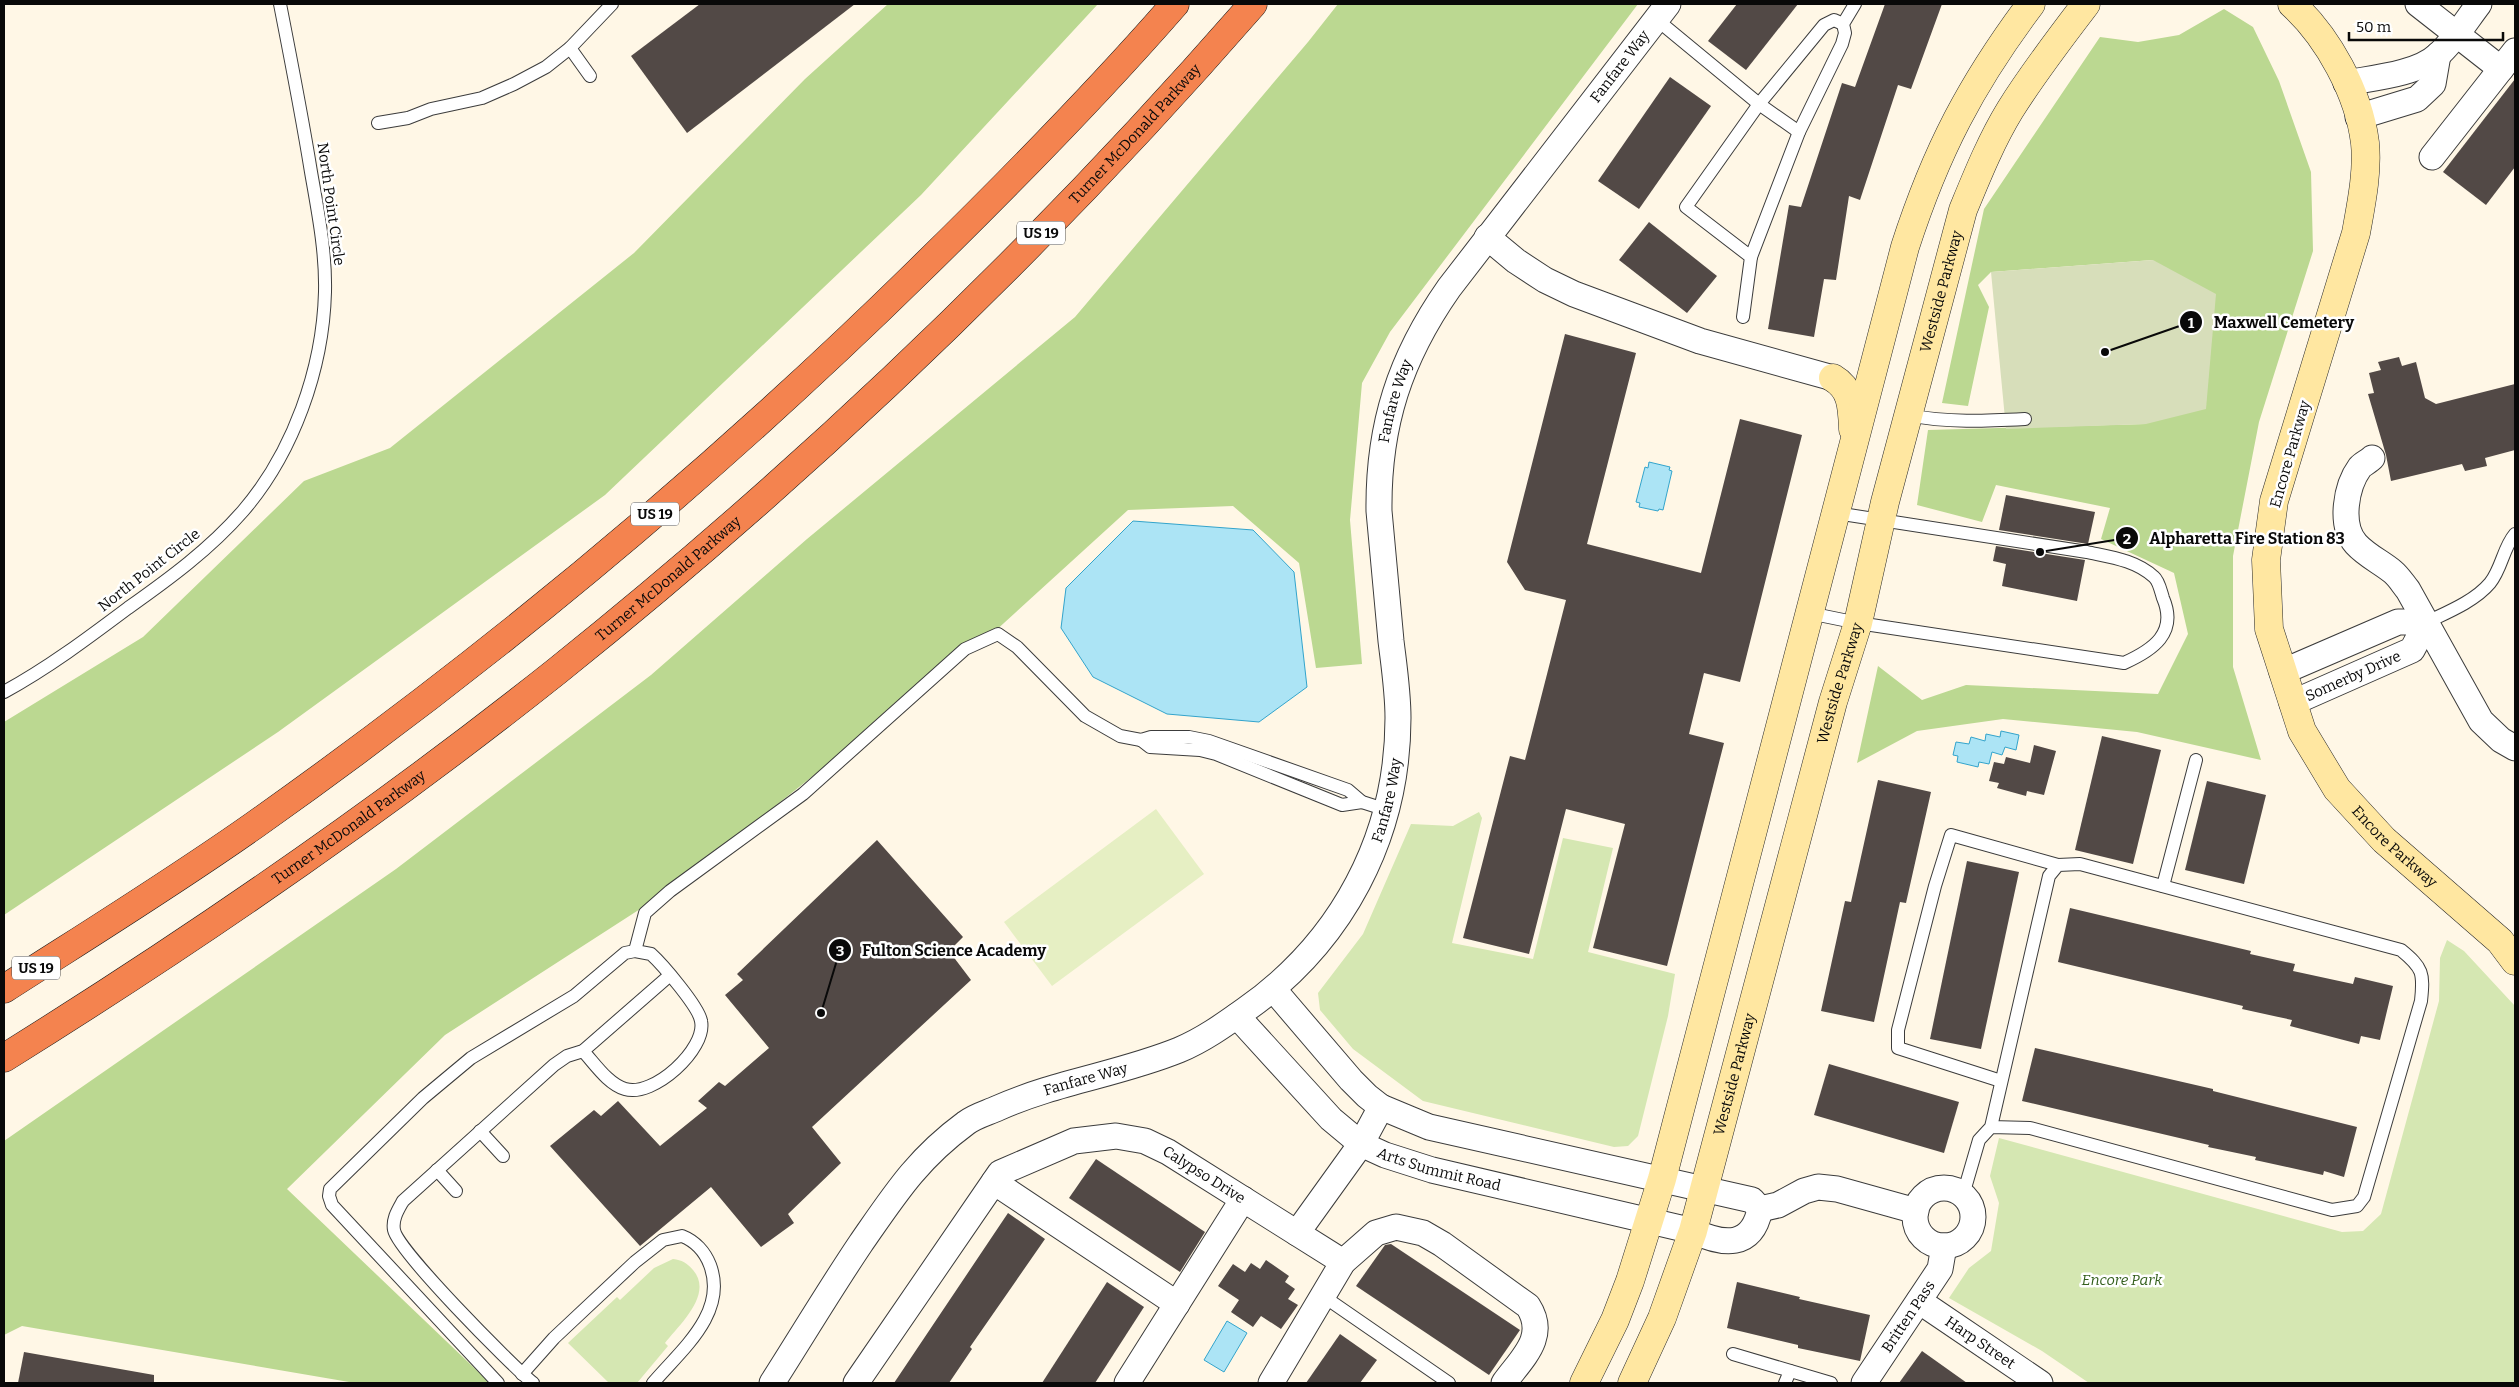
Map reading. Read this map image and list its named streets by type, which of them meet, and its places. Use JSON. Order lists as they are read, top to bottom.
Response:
{
  "streets": {
    "highway": ["Turner McDonald Parkway", "US 19"],
    "main road": ["Westside Parkway", "Encore Parkway"],
    "street": [
      "Fanfare Way",
      "Somerby Drive",
      "Arts Summit Road",
      "Calypso Drive",
      "Britten Pass",
      "Harp Street"
    ],
    "lane": ["North Point Circle"]
  },
  "crossings": [
    ["Fanfare Way", "Arts Summit Road"],
    ["Westside Parkway", "Arts Summit Road"],
    ["Encore Parkway", "Somerby Drive"],
    ["Britten Pass", "Harp Street"]
  ],
  "parks": ["Encore Park"],
  "places": ["Maxwell Cemetery", "Alpharetta Fire Station 83", "Fulton Science Academy"],
  "scale_bar": "50 m"
}
